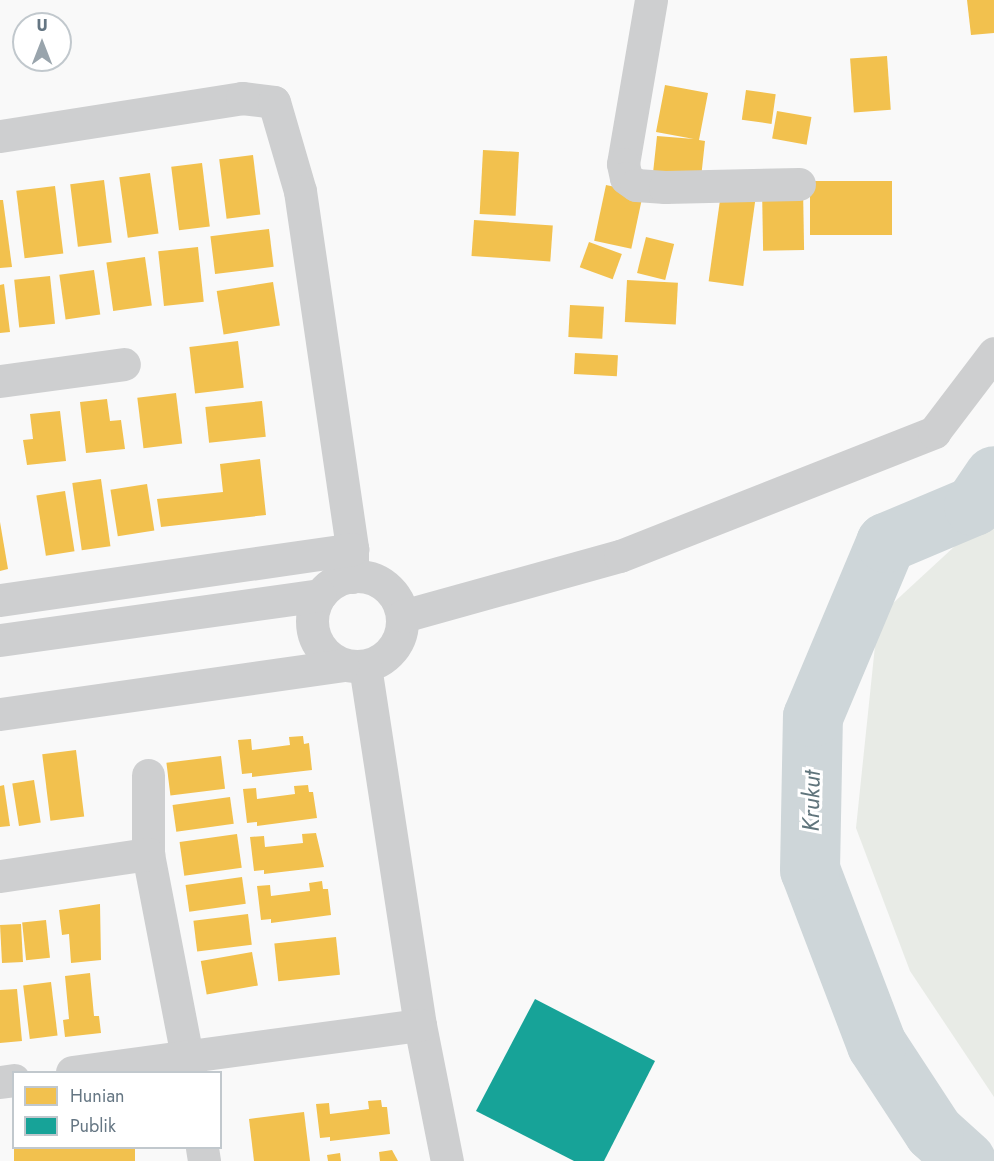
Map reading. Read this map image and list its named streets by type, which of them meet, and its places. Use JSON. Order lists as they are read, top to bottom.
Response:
{
  "water": ["Krukut"],
  "legend": ["Hunian", "Publik"],
  "north": "top"
}
